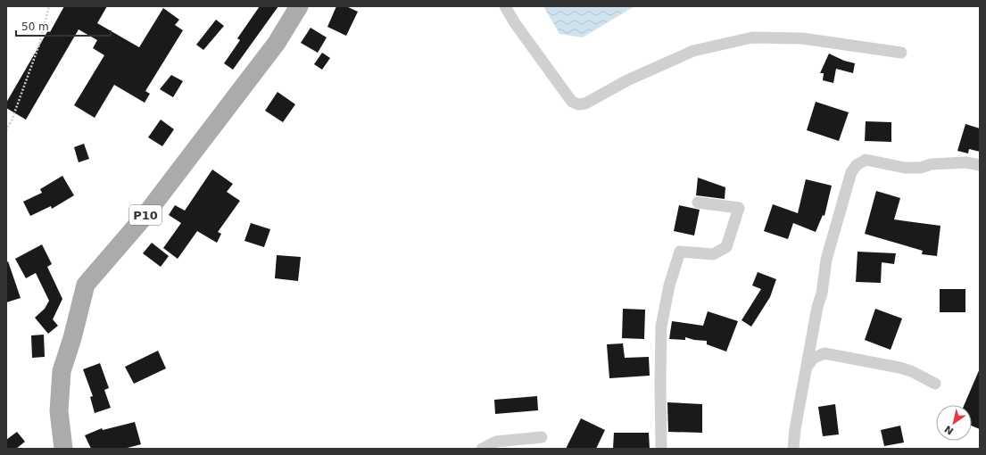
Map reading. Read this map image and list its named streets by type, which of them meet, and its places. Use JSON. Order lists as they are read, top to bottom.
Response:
{
  "streets": {
    "main road": ["P10"]
  },
  "scale_bar": "50 m",
  "north": "bottom left"
}
